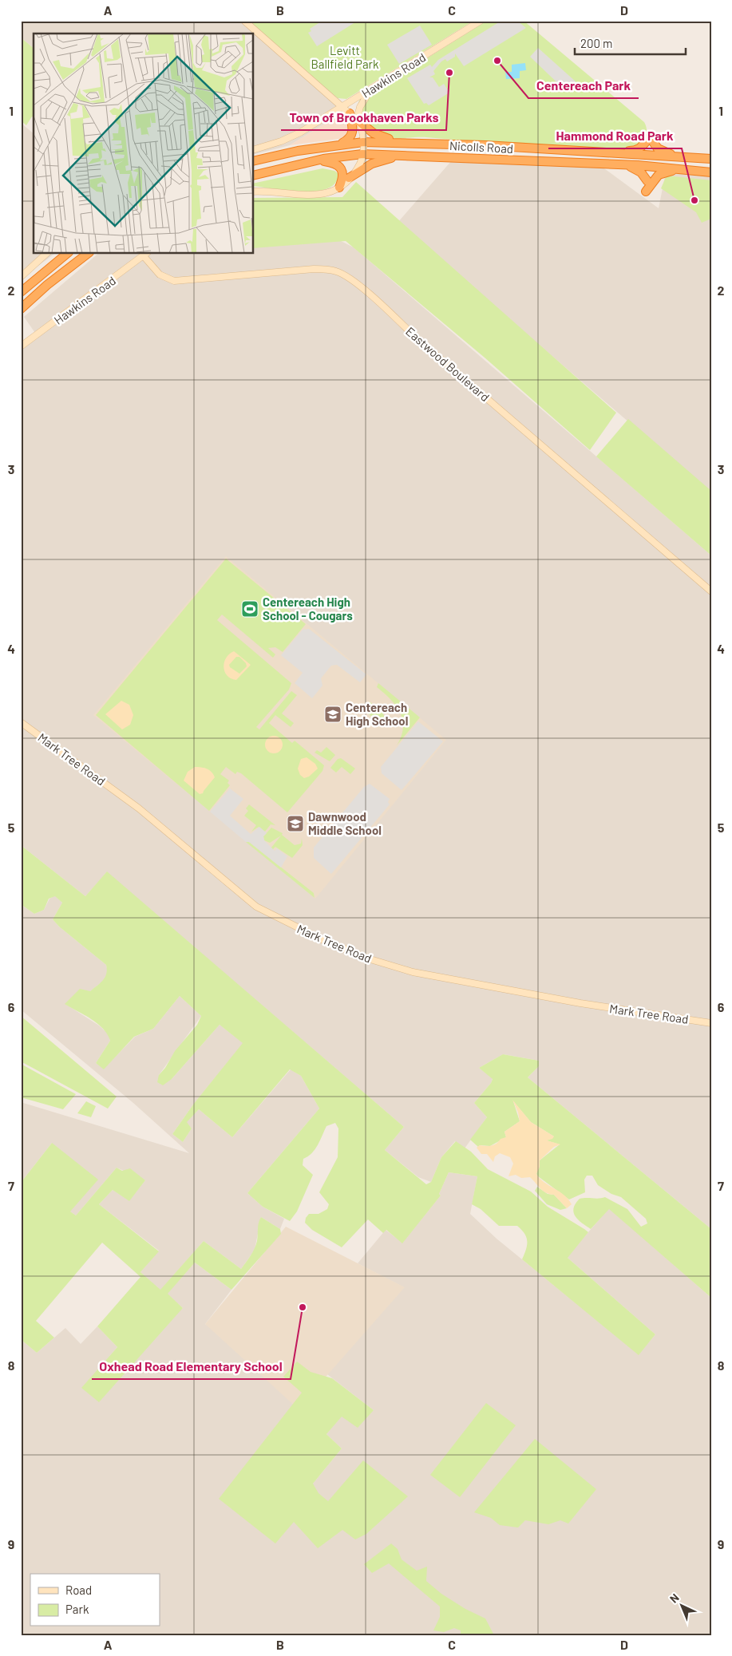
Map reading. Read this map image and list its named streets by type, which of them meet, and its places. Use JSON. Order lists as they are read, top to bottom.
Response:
{
  "streets": {
    "highway": ["Nicolls Road"],
    "street": ["Hawkins Road", "Eastwood Boulevard", "Mark Tree Road"]
  },
  "crossings": [
    ["Hawkins Road", "Eastwood Boulevard"]
  ],
  "parks": ["Levitt Ballfield Park"],
  "places": {
    "other": [
      "Centereach Park",
      "Town of Brookhaven Parks",
      "Hammond Road Park",
      "Oxhead Road Elementary School"
    ],
    "sports": ["Centereach High School - Cougars"],
    "school or university": ["Centereach High School", "Dawnwood Middle School"]
  },
  "legend": ["Road", "Park"],
  "scale_bar": "200 m",
  "north": "top left",
  "grid": {
    "columns": [
      "A",
      "B",
      "C",
      "D"
    ],
    "rows": [
      "1",
      "2",
      "3",
      "4",
      "5",
      "6",
      "7",
      "8",
      "9"
    ]
  }
}
